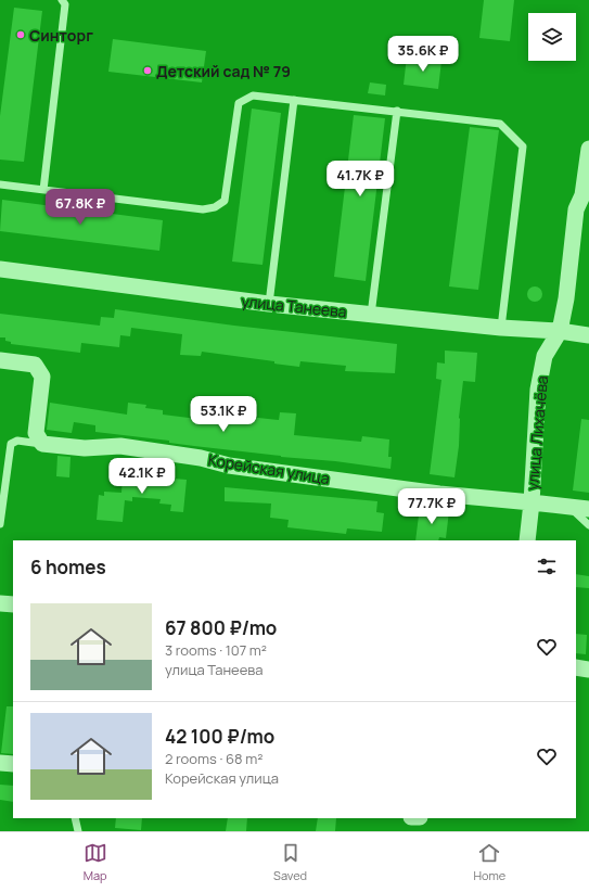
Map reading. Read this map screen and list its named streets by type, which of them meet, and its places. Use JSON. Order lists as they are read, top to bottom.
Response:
{
  "streets": {
    "street": ["улица Танеева", "улица Лихачёва", "Корейская улица"]
  },
  "crossings": [
    ["улица Танеева", "улица Лихачёва"],
    ["улица Лихачёва", "Корейская улица"]
  ],
  "places": ["Синторг", "Детский сад № 79"],
  "page": {
    "price": [
      "35.6K ₽",
      "41.7K ₽",
      "67.8K ₽",
      "53.1K ₽",
      "42.1K ₽",
      "77.7K ₽"
    ],
    "heading": "6 homes",
    "list": [
      {
        "name": "67 800 ₽/mo",
        "note": "3 rooms · 107 m² · улица Танеева"
      },
      {
        "name": "42 100 ₽/mo",
        "note": "2 rooms · 68 m² · Корейская улица"
      }
    ],
    "tabs": ["Map", "Saved", "Home"]
  }
}
